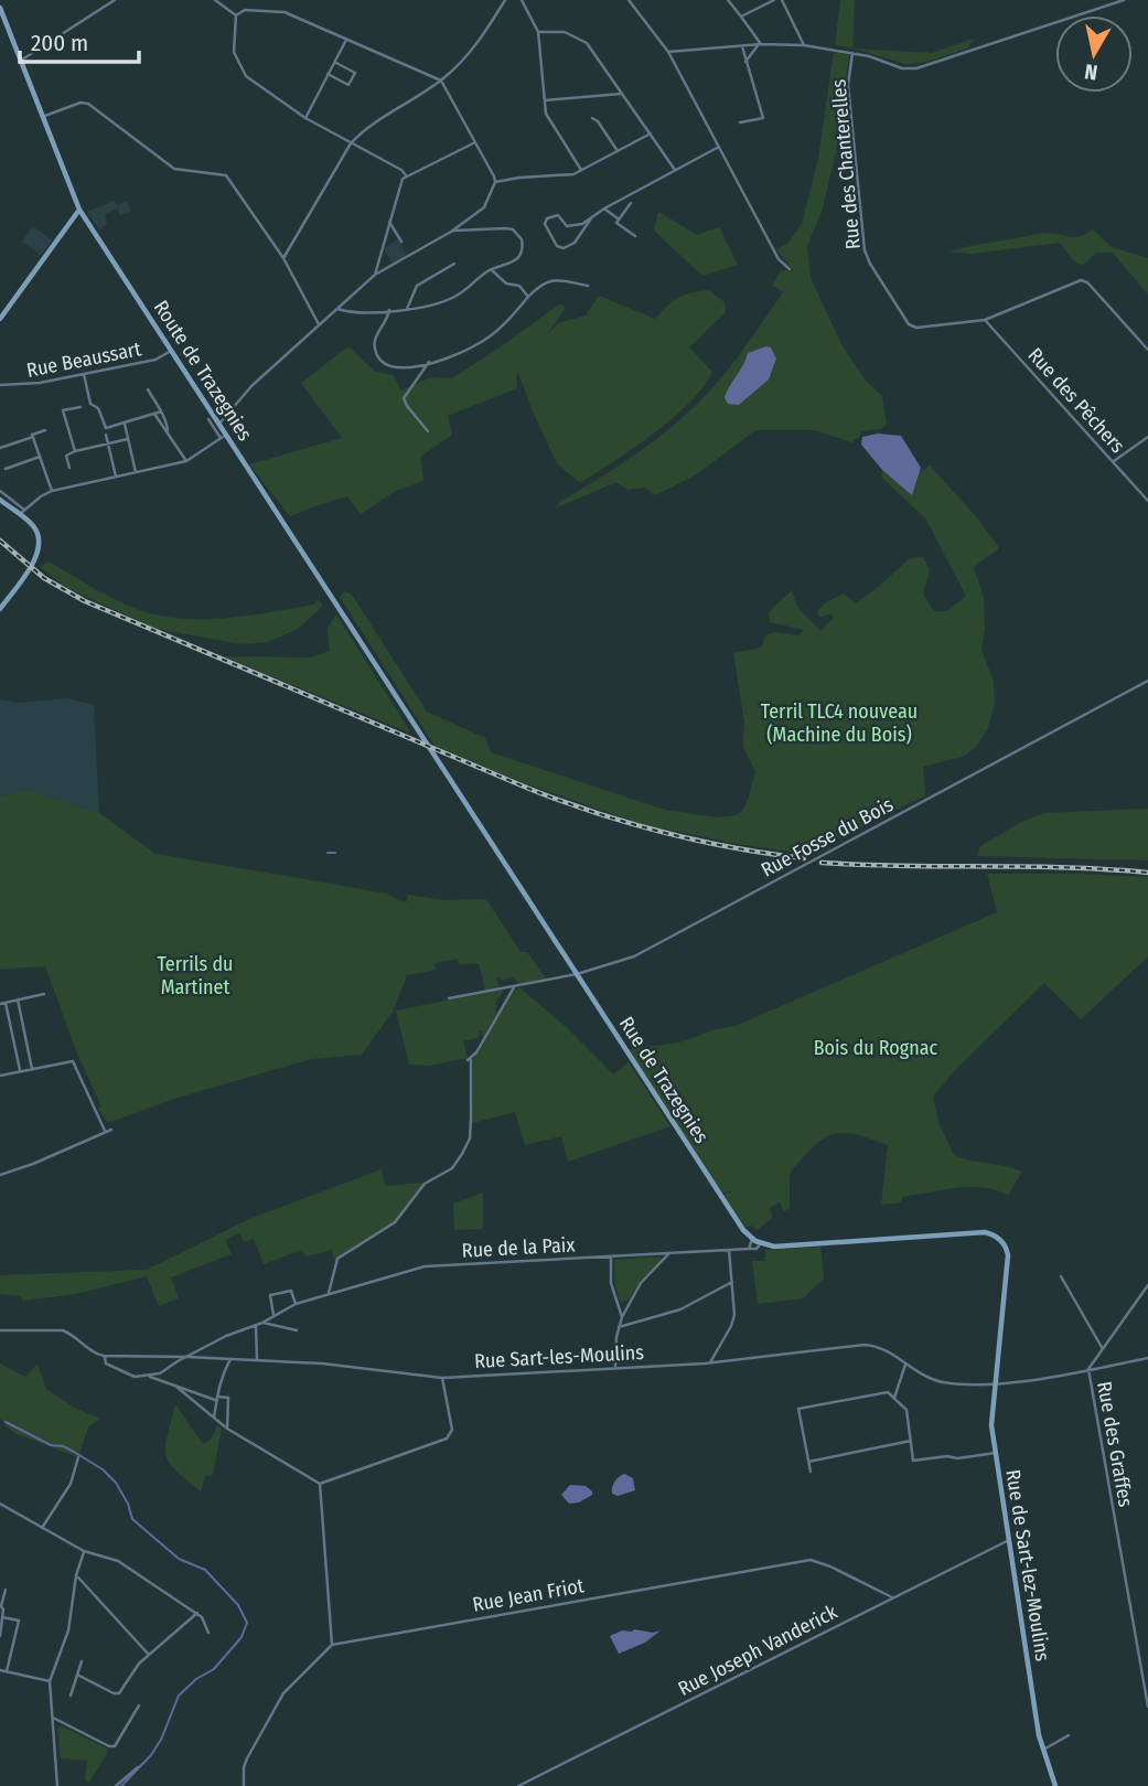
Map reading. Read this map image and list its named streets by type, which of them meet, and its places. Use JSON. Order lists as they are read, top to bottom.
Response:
{
  "streets": {
    "main road": ["Route de Trazegnies", "Rue de Trazegnies", "Rue de Sart-lez-Moulins"],
    "street": [
      "Rue des Chanterelles",
      "Rue Beaussart",
      "Rue des Pêchers",
      "Rue Fosse du Bois",
      "Rue de la Paix",
      "Rue Sart-les-Moulins",
      "Rue des Graffes",
      "Rue Jean Friot",
      "Rue Joseph Vanderick"
    ]
  },
  "crossings": [
    ["Rue des Chanterelles", "Rue des Pêchers"],
    ["Rue Beaussart", "Route de Trazegnies"],
    ["Route de Trazegnies", "Rue de Trazegnies"],
    ["Rue Fosse du Bois", "Rue de Trazegnies"],
    ["Rue de Trazegnies", "Rue de la Paix"],
    ["Rue de Trazegnies", "Rue de Sart-lez-Moulins"],
    ["Rue de la Paix", "Rue Sart-les-Moulins"],
    ["Rue Sart-les-Moulins", "Rue de Sart-lez-Moulins"],
    ["Rue de Sart-lez-Moulins", "Rue Joseph Vanderick"],
    ["Rue Jean Friot", "Rue Joseph Vanderick"]
  ],
  "parks": ["Terril TLC4 nouveau (Machine du Bois)", "Terrils du Martinet", "Bois du Rognac"],
  "scale_bar": "200 m",
  "north": "bottom"
}
